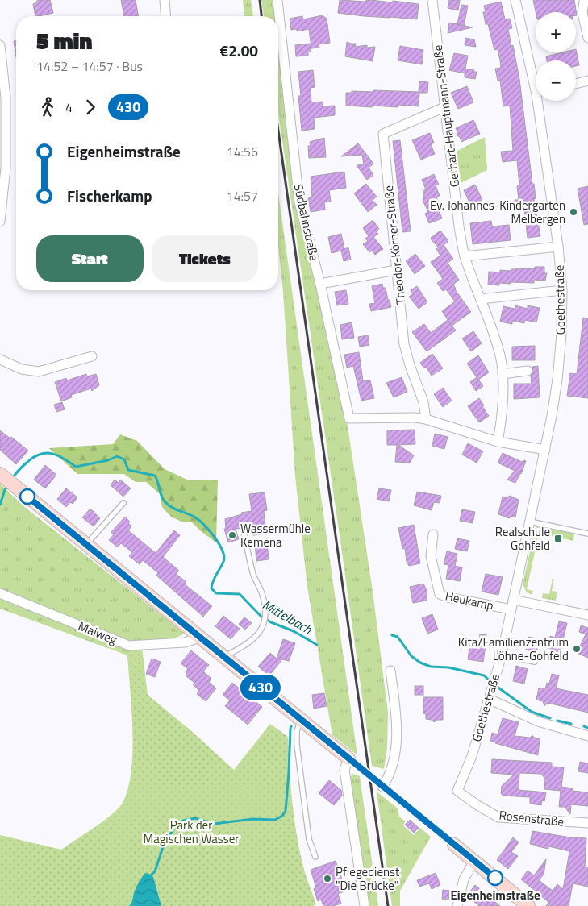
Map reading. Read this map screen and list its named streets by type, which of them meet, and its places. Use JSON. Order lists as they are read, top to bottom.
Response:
{
  "streets": {
    "street": [
      "Gerhart-Hauptmann-Straße",
      "Südbahnstraße",
      "Theodor-Körner-Straße",
      "Goethestraße",
      "Heukamp",
      "Maiweg",
      "Rosenstraße"
    ]
  },
  "crossings": [
    ["Gerhart-Hauptmann-Straße", "Theodor-Körner-Straße"],
    ["Südbahnstraße", "Theodor-Körner-Straße"],
    ["Goethestraße", "Heukamp"],
    ["Goethestraße", "Rosenstraße"]
  ],
  "water": ["Mittelbach"],
  "parks": ["Park der Magischen Wasser"],
  "places": {
    "other": [
      "Ev. Johannes-Kindergarten Melbergen",
      "Wassermühle Kemena",
      "Kita/Familienzentrum Löhne-Gohfeld",
      "Eigenheimstraße",
      "Pflegedienst \"Die Brücke\""
    ],
    "transit": ["Realschule Gohfeld"]
  },
  "lines": ["bus line 430"],
  "page": {
    "on_map": "430",
    "map_buttons": ["+", "−"],
    "heading": ["5 min", "14:52 – 14:57 · Bus", "€2.00"],
    "legs": ["4", "430"],
    "list": [
      {
        "name": "Eigenheimstraße",
        "value": "14:56"
      },
      {
        "name": "Fischerkamp",
        "value": "14:57"
      }
    ],
    "buttons": ["Start", "Tickets"]
  }
}
